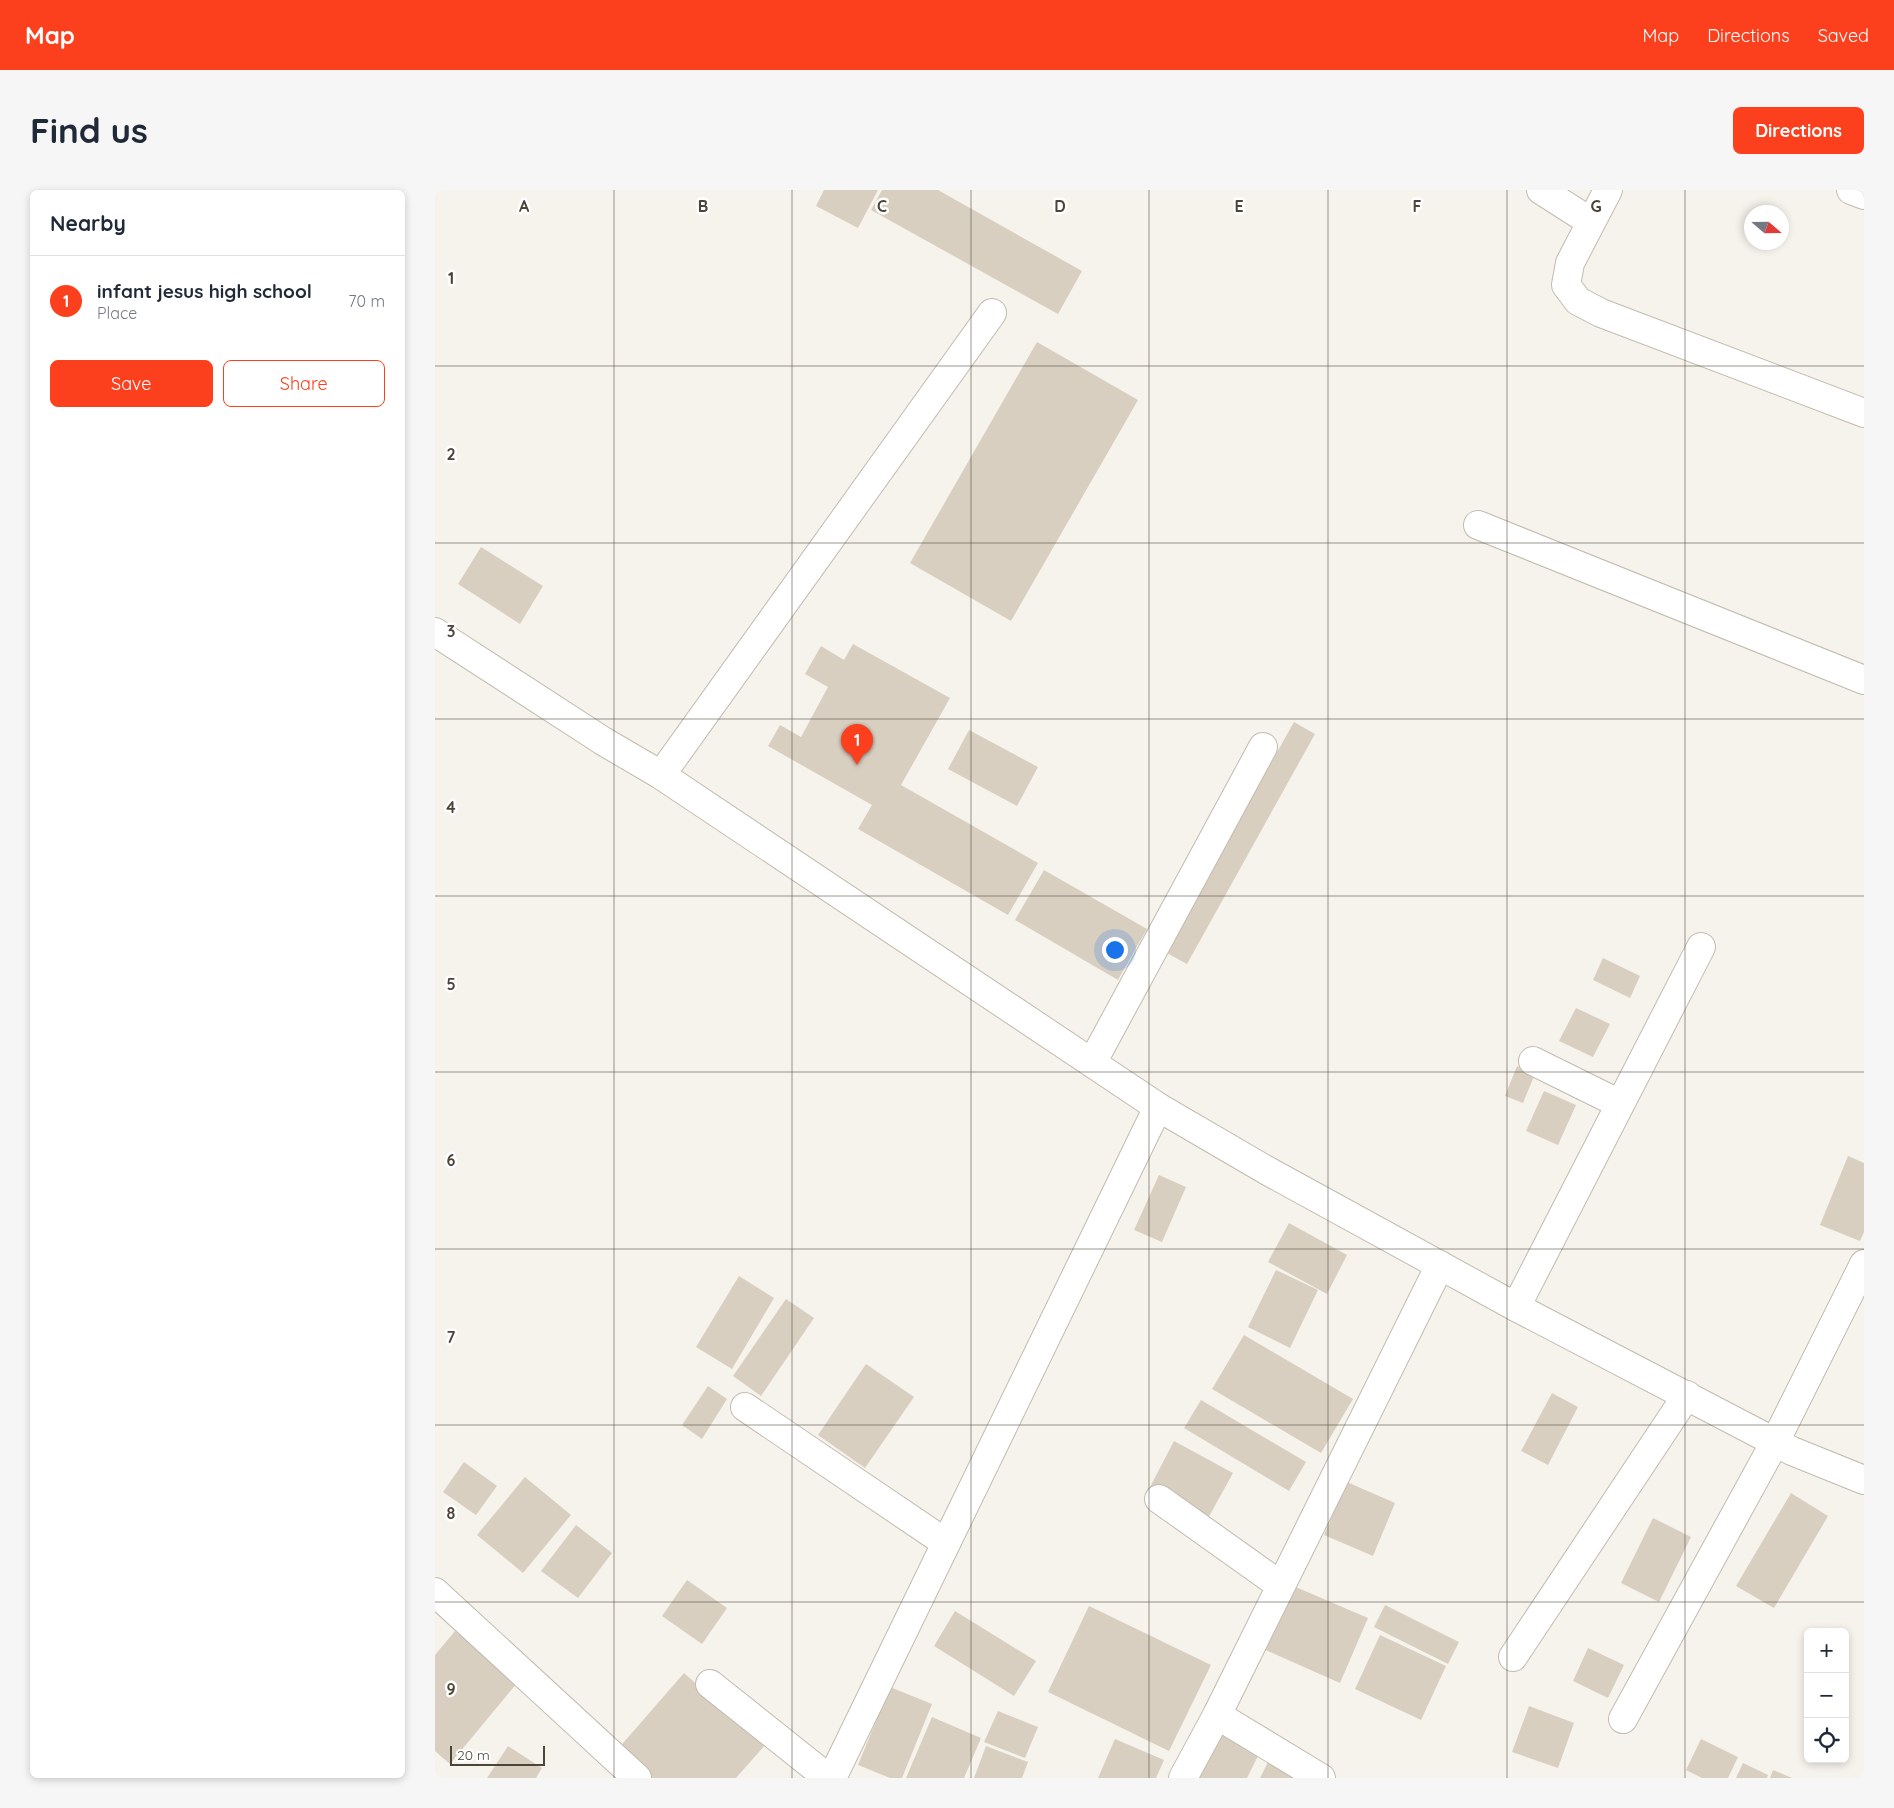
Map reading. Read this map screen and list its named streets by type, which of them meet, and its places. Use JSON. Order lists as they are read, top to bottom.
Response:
{
  "scale_bar": "20 m",
  "north": "right",
  "page": {
    "header": "Map",
    "nav": ["Map", "Directions", "Saved"],
    "buttons": [
      "Directions",
      ["Save", "Share"]
    ],
    "title": "Find us",
    "heading": "Nearby",
    "list": [
      {
        "mark": "1",
        "name": "infant jesus high school",
        "note": "Place",
        "value": "70 m"
      }
    ],
    "pins": "1",
    "map_buttons": ["+", "−"],
    "scale": "20 m"
  },
  "grid": {
    "columns": [
      "A",
      "B",
      "C",
      "D",
      "E",
      "F",
      "G"
    ],
    "rows": [
      "1",
      "2",
      "3",
      "4",
      "5",
      "6",
      "7",
      "8",
      "9"
    ]
  }
}
